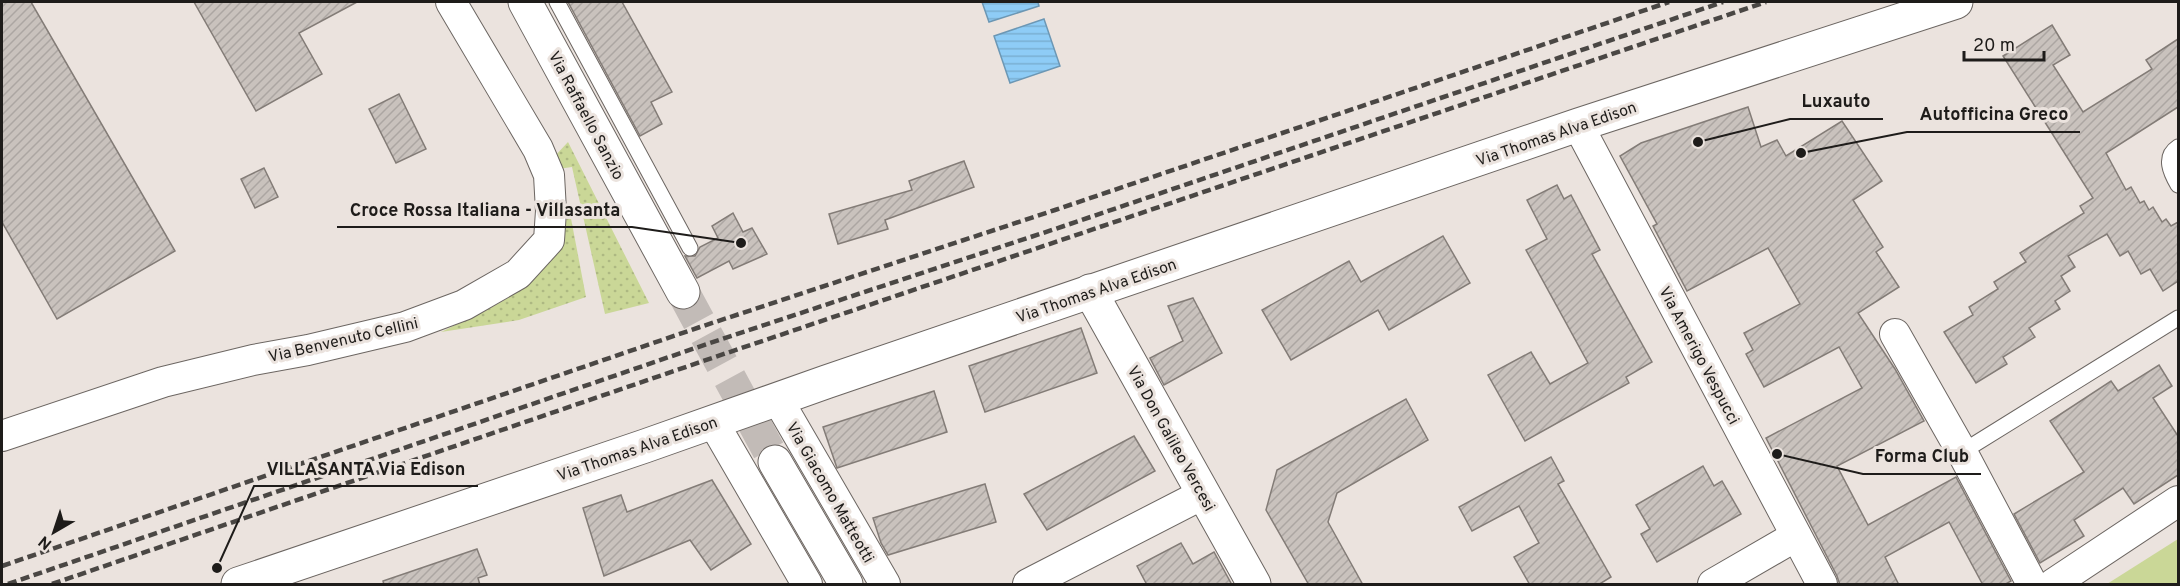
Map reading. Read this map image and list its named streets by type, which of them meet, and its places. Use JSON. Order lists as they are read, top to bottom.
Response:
{
  "streets": {
    "main road": [
      "Via Raffaello Sanzio",
      "Via Thomas Alva Edison",
      "Via Don Galileo Vercesi",
      "Via Giacomo Matteotti"
    ],
    "street": ["Via Benvenuto Cellini", "Via Amerigo Vespucci"]
  },
  "crossings": [
    ["Via Thomas Alva Edison", "Via Amerigo Vespucci"],
    ["Via Thomas Alva Edison", "Via Don Galileo Vercesi"],
    ["Via Thomas Alva Edison", "Via Giacomo Matteotti"]
  ],
  "places": [
    "Luxauto",
    "Autofficina Greco",
    "Croce Rossa Italiana - Villasanta",
    "Forma Club",
    "VILLASANTA Via Edison"
  ],
  "scale_bar": "20 m",
  "north": "bottom left"
}
